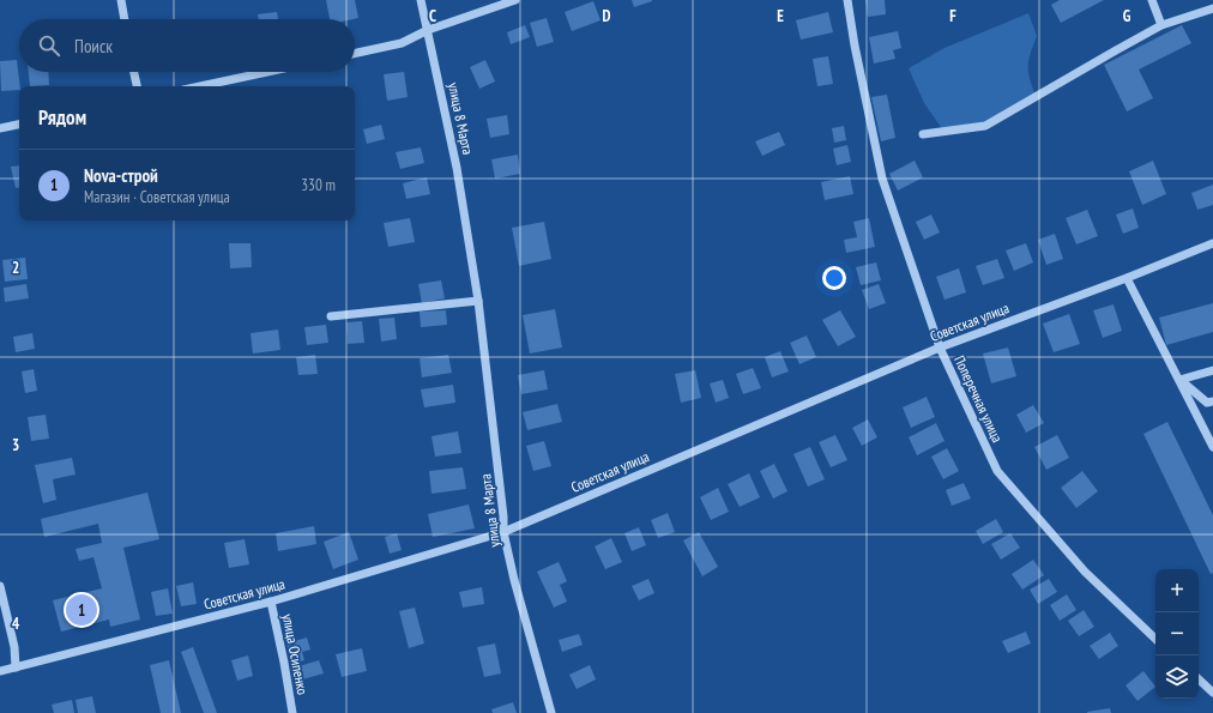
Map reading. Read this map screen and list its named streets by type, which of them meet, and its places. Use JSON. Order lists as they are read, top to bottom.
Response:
{
  "streets": {
    "street": [
      "улица 8 Марта",
      "Советская улица",
      "Поперечная улица",
      "улица Осипенко"
    ]
  },
  "crossings": [
    ["улица 8 Марта", "Советская улица"],
    ["Советская улица", "Поперечная улица"],
    ["Советская улица", "улица Осипенко"]
  ],
  "page": {
    "search": "Поиск",
    "heading": "Рядом",
    "list": [
      {
        "mark": "1",
        "name": "Nova-строй",
        "note": "Магазин · Советская улица",
        "value": "330 m"
      }
    ],
    "map_buttons": ["+", "−"],
    "pins": "1"
  },
  "grid": {
    "columns": [
      "C",
      "D",
      "E",
      "F",
      "G"
    ],
    "rows": ["2", "3", "4"]
  }
}
